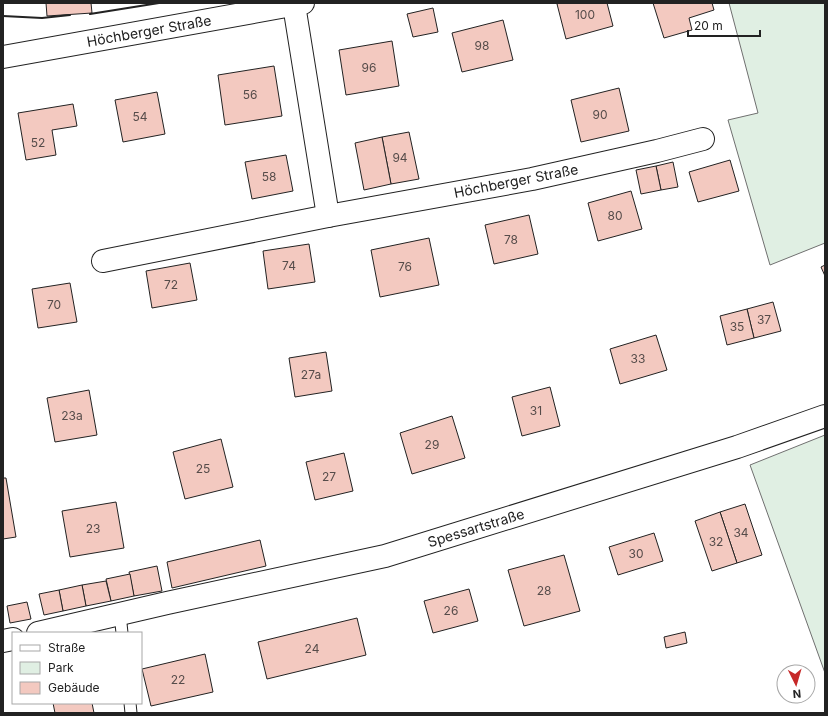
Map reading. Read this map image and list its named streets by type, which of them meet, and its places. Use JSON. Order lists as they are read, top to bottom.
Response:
{
  "streets": {
    "street": ["Höchberger Straße", "Spessartstraße"]
  },
  "house_numbers": [
    "100",
    "98",
    "96",
    "56",
    "90",
    "54",
    "52",
    "94",
    "58",
    "80",
    "78",
    "74",
    "76",
    "72",
    "70",
    "37",
    "35",
    "33",
    "27a",
    "31",
    "23a",
    "29",
    "25",
    "27",
    "23",
    "34",
    "32",
    "30",
    "28",
    "26",
    "24",
    "22"
  ],
  "legend": ["Straße", "Park", "Gebäude"],
  "scale_bar": "20 m",
  "north": "bottom"
}
